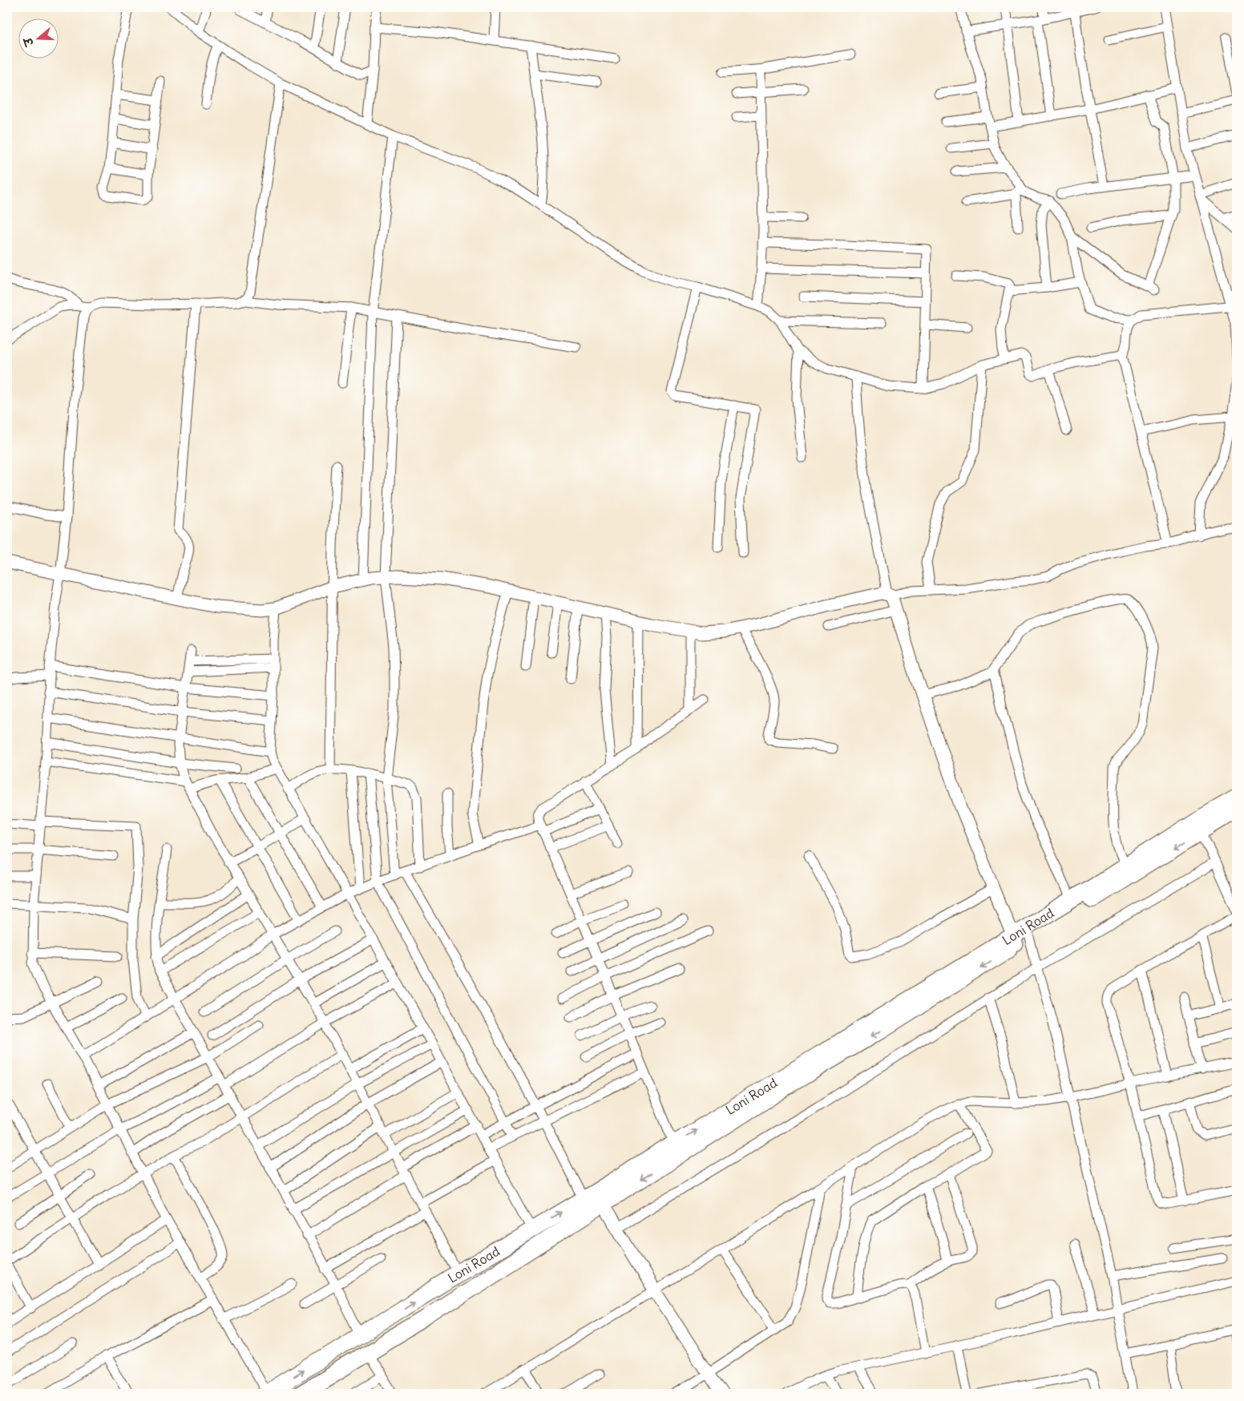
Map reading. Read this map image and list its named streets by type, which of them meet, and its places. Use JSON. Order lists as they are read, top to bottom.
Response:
{
  "streets": {
    "highway": ["Loni Road"]
  },
  "north": "left"
}
